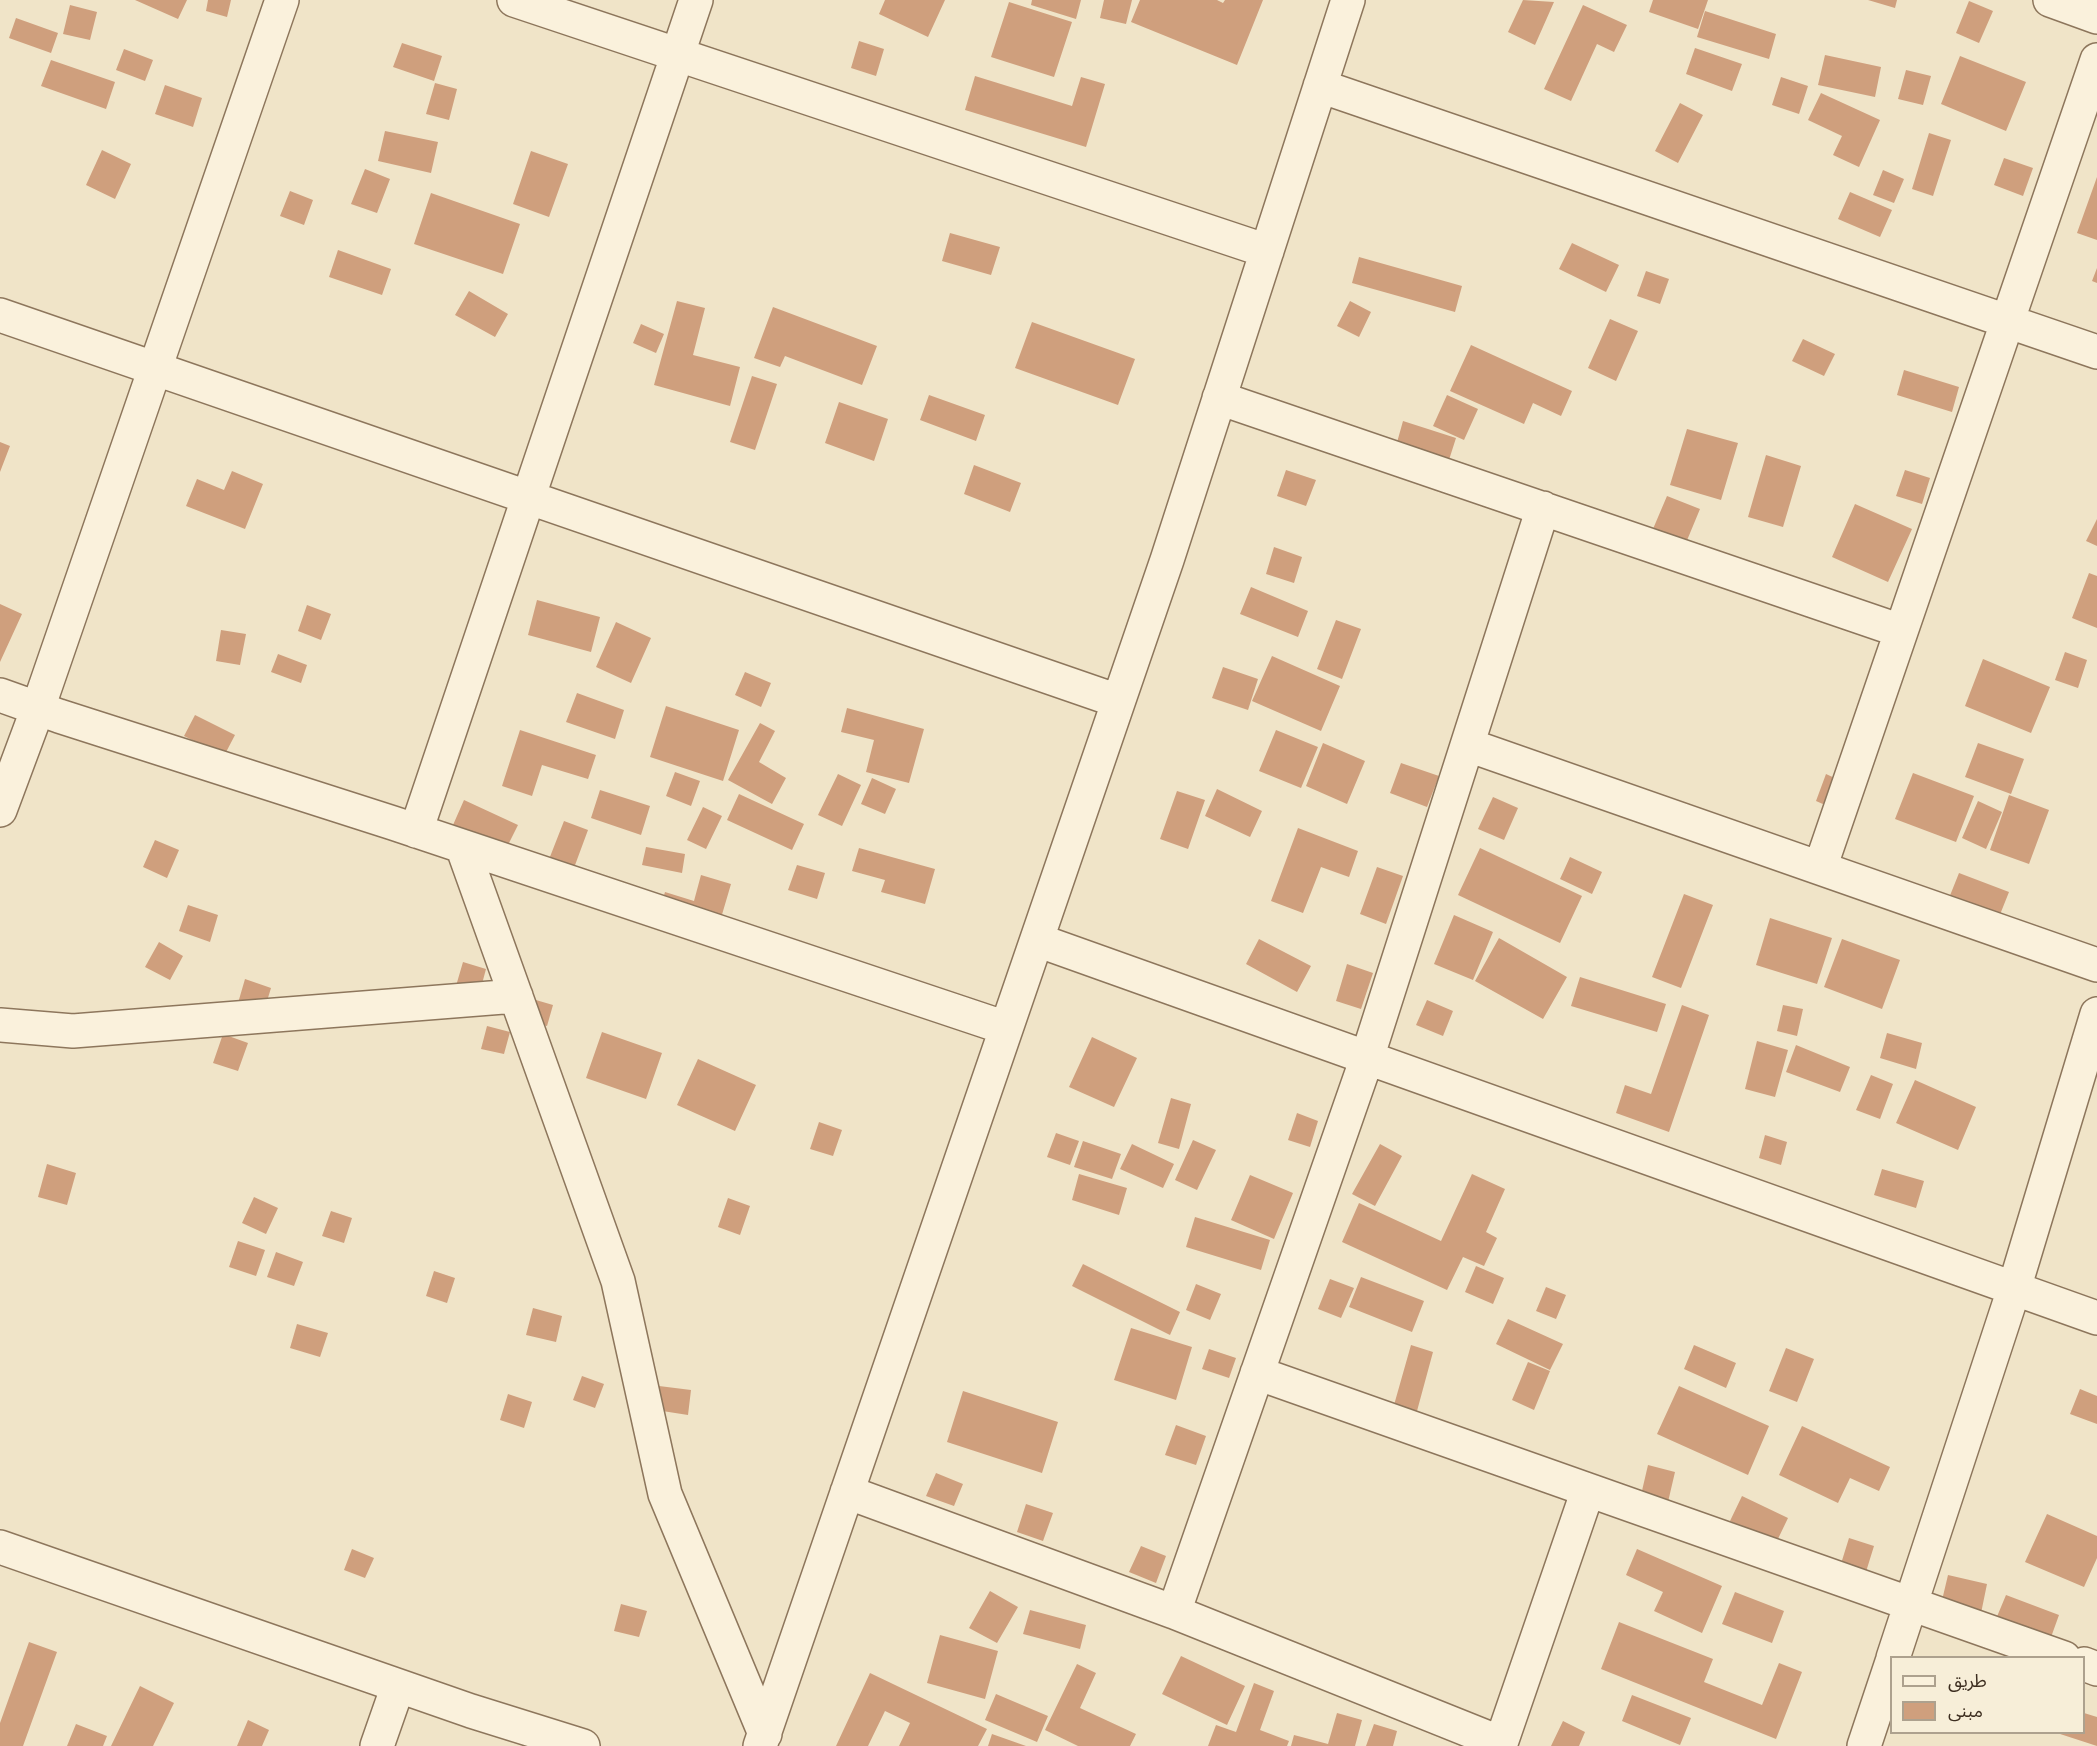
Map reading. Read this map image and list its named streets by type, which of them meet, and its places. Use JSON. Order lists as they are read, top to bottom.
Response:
{
  "legend": ["طريق", "مبنى"]
}
